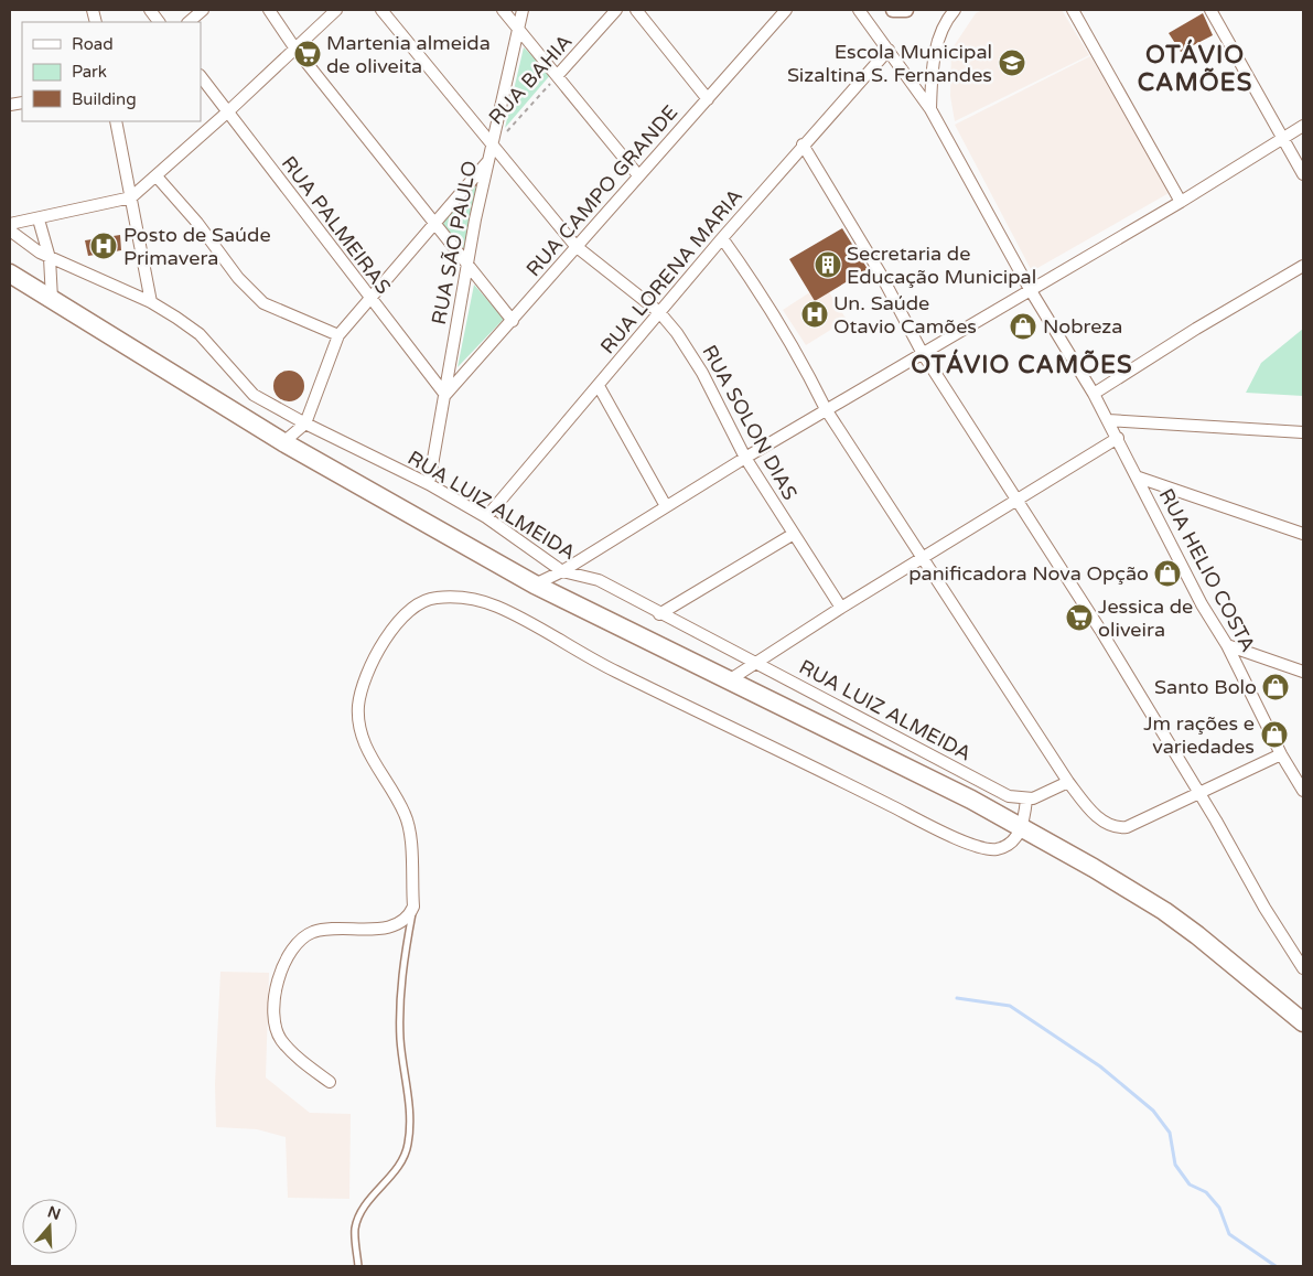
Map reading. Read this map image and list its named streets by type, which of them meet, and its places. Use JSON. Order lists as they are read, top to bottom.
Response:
{
  "streets": {
    "street": [
      "RUA BAHIA",
      "RUA CAMPO GRANDE",
      "RUA PALMEIRAS",
      "RUA SÃO PAULO",
      "RUA LORENA MARIA",
      "RUA SOLON DIAS",
      "RUA LUIZ ALMEIDA",
      "RUA HELIO COSTA"
    ]
  },
  "crossings": [
    ["RUA BAHIA", "RUA SÃO PAULO"],
    ["RUA BAHIA", "RUA SOLON DIAS"],
    ["RUA CAMPO GRANDE", "RUA PALMEIRAS"],
    ["RUA CAMPO GRANDE", "RUA SÃO PAULO"],
    ["RUA CAMPO GRANDE", "RUA SOLON DIAS"],
    ["RUA PALMEIRAS", "RUA SÃO PAULO"],
    ["RUA SÃO PAULO", "RUA SOLON DIAS"],
    ["RUA SÃO PAULO", "RUA LUIZ ALMEIDA"],
    ["RUA LORENA MARIA", "RUA SOLON DIAS"],
    ["RUA LORENA MARIA", "RUA LUIZ ALMEIDA"],
    ["RUA LORENA MARIA", "RUA HELIO COSTA"]
  ],
  "districts": ["OTÁVIO CAMÕES", "OTÁVIO CAMÕES"],
  "places": {
    "supermarket": ["Martenia almeida de oliveita", "Jessica de oliveira"],
    "school or university": ["Escola Municipal Sizaltina S. Fernandes"],
    "hospital": ["Posto de Saúde Primavera", "Un. Saúde Otavio Camões"],
    "building": ["Secretaria de Educação Municipal"],
    "shop": [
      "Nobreza",
      "panificadora Nova Opção",
      "Santo Bolo",
      "Jm rações e variedades"
    ]
  },
  "legend": ["Road", "Park", "Building"],
  "north": "top"
}
